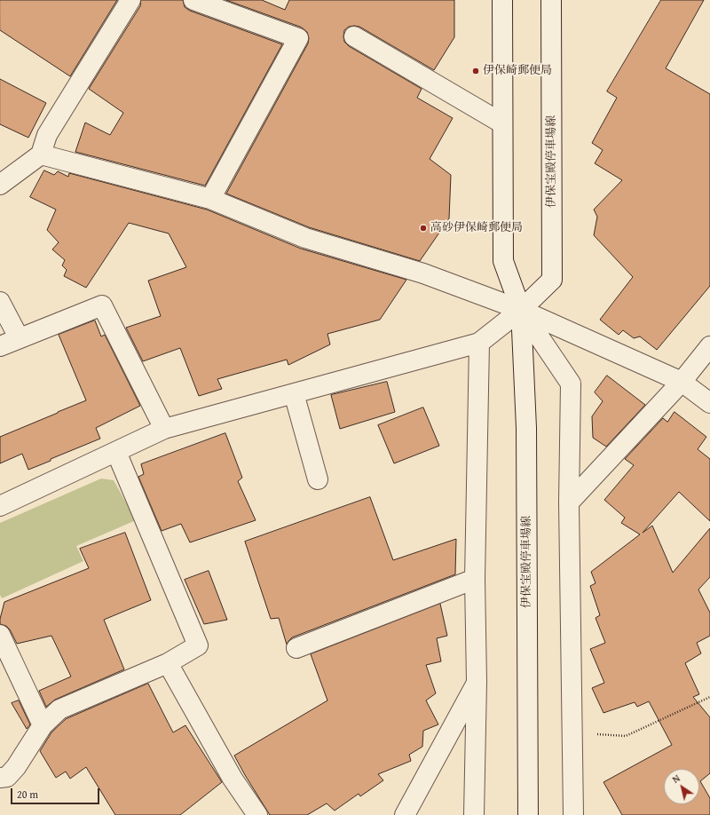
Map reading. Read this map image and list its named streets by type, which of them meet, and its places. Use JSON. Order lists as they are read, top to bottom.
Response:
{
  "streets": {
    "street": ["伊保宝殿停車場線"]
  },
  "places": ["伊保崎郵便局", "高砂伊保崎郵便局"],
  "scale_bar": "20 m",
  "north": "top left"
}
